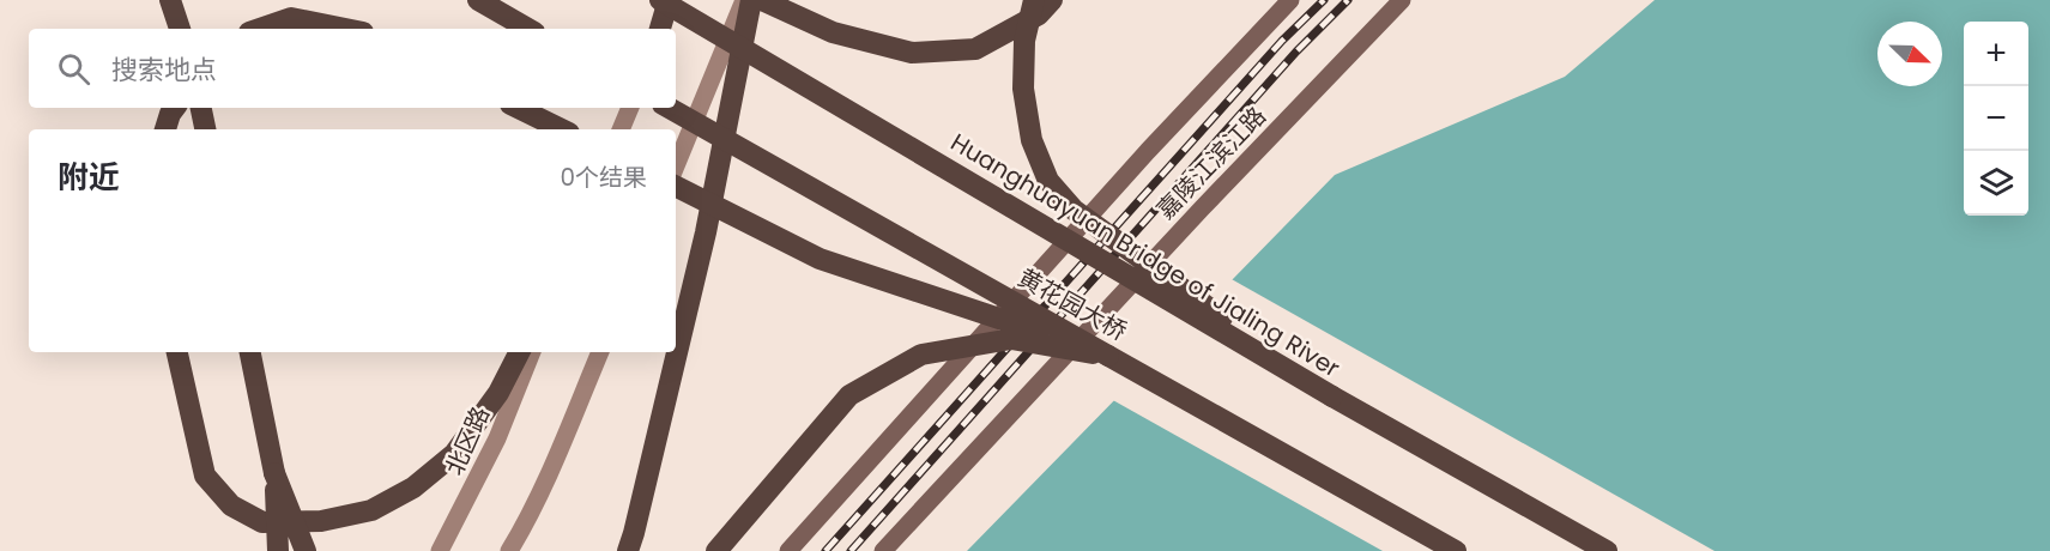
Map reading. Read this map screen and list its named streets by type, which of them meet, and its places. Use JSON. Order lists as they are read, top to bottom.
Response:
{
  "streets": {
    "highway": ["Huanghuayuan Bridge of Jialing River", "黄花园大桥"],
    "main road": ["嘉陵江滨江路", "北区路"]
  },
  "north": "bottom right",
  "page": {
    "map_buttons": ["+", "−"],
    "search": "搜索地点",
    "heading": ["附近", "0个结果"]
  }
}
